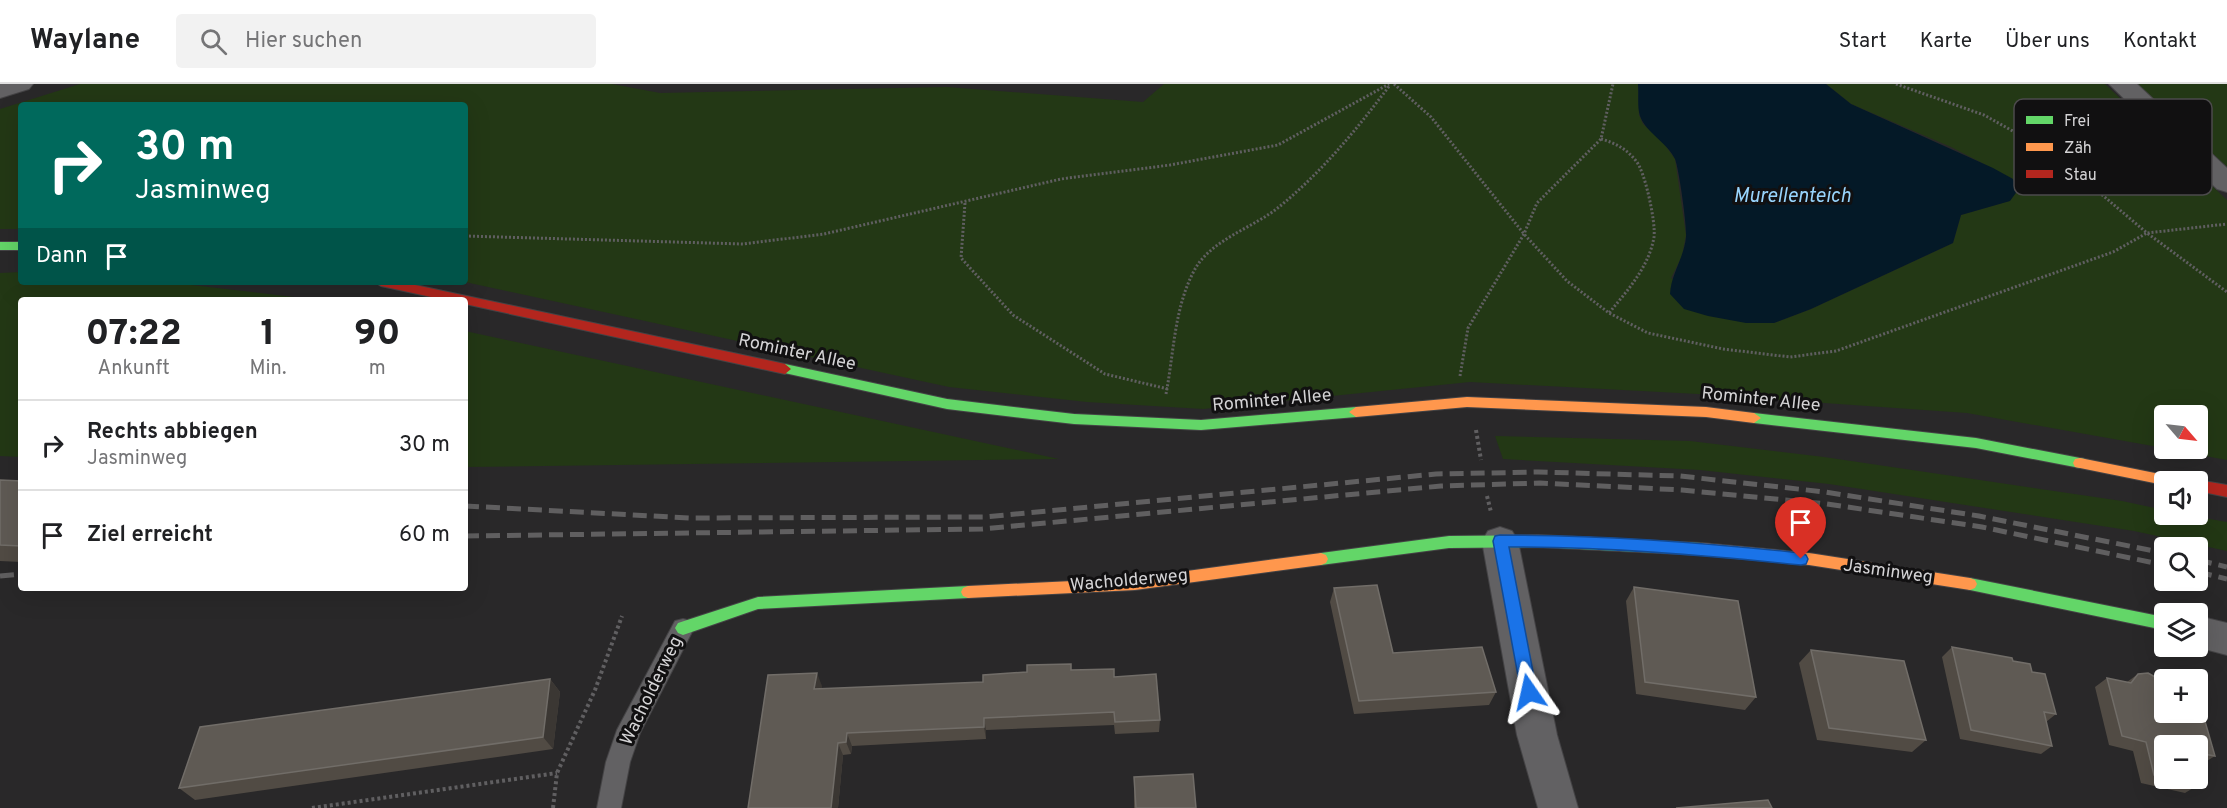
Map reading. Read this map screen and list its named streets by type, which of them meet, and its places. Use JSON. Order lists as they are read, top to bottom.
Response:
{
  "streets": {
    "street": ["Rominter Allee", "Jasminweg", "Wacholderweg"]
  },
  "crossings": [
    ["Jasminweg", "Wacholderweg"]
  ],
  "water": ["Murellenteich"],
  "legend": ["Frei", "Zäh", "Stau"],
  "north": "bottom right",
  "page": {
    "header": "Waylane",
    "search": "Hier suchen",
    "nav": [
      "Start",
      "Karte",
      "Über uns",
      "Kontakt"
    ],
    "turn": ["30 m", "Jasminweg"],
    "then": "Dann",
    "eta": [
      "07:22",
      "Ankunft",
      "1",
      "Min.",
      "90",
      "m"
    ],
    "list": [
      {
        "name": "Rechts abbiegen",
        "note": "Jasminweg",
        "value": "30 m"
      },
      {
        "name": "Ziel erreicht",
        "value": "60 m"
      }
    ],
    "map_buttons": ["+", "−"]
  }
}
